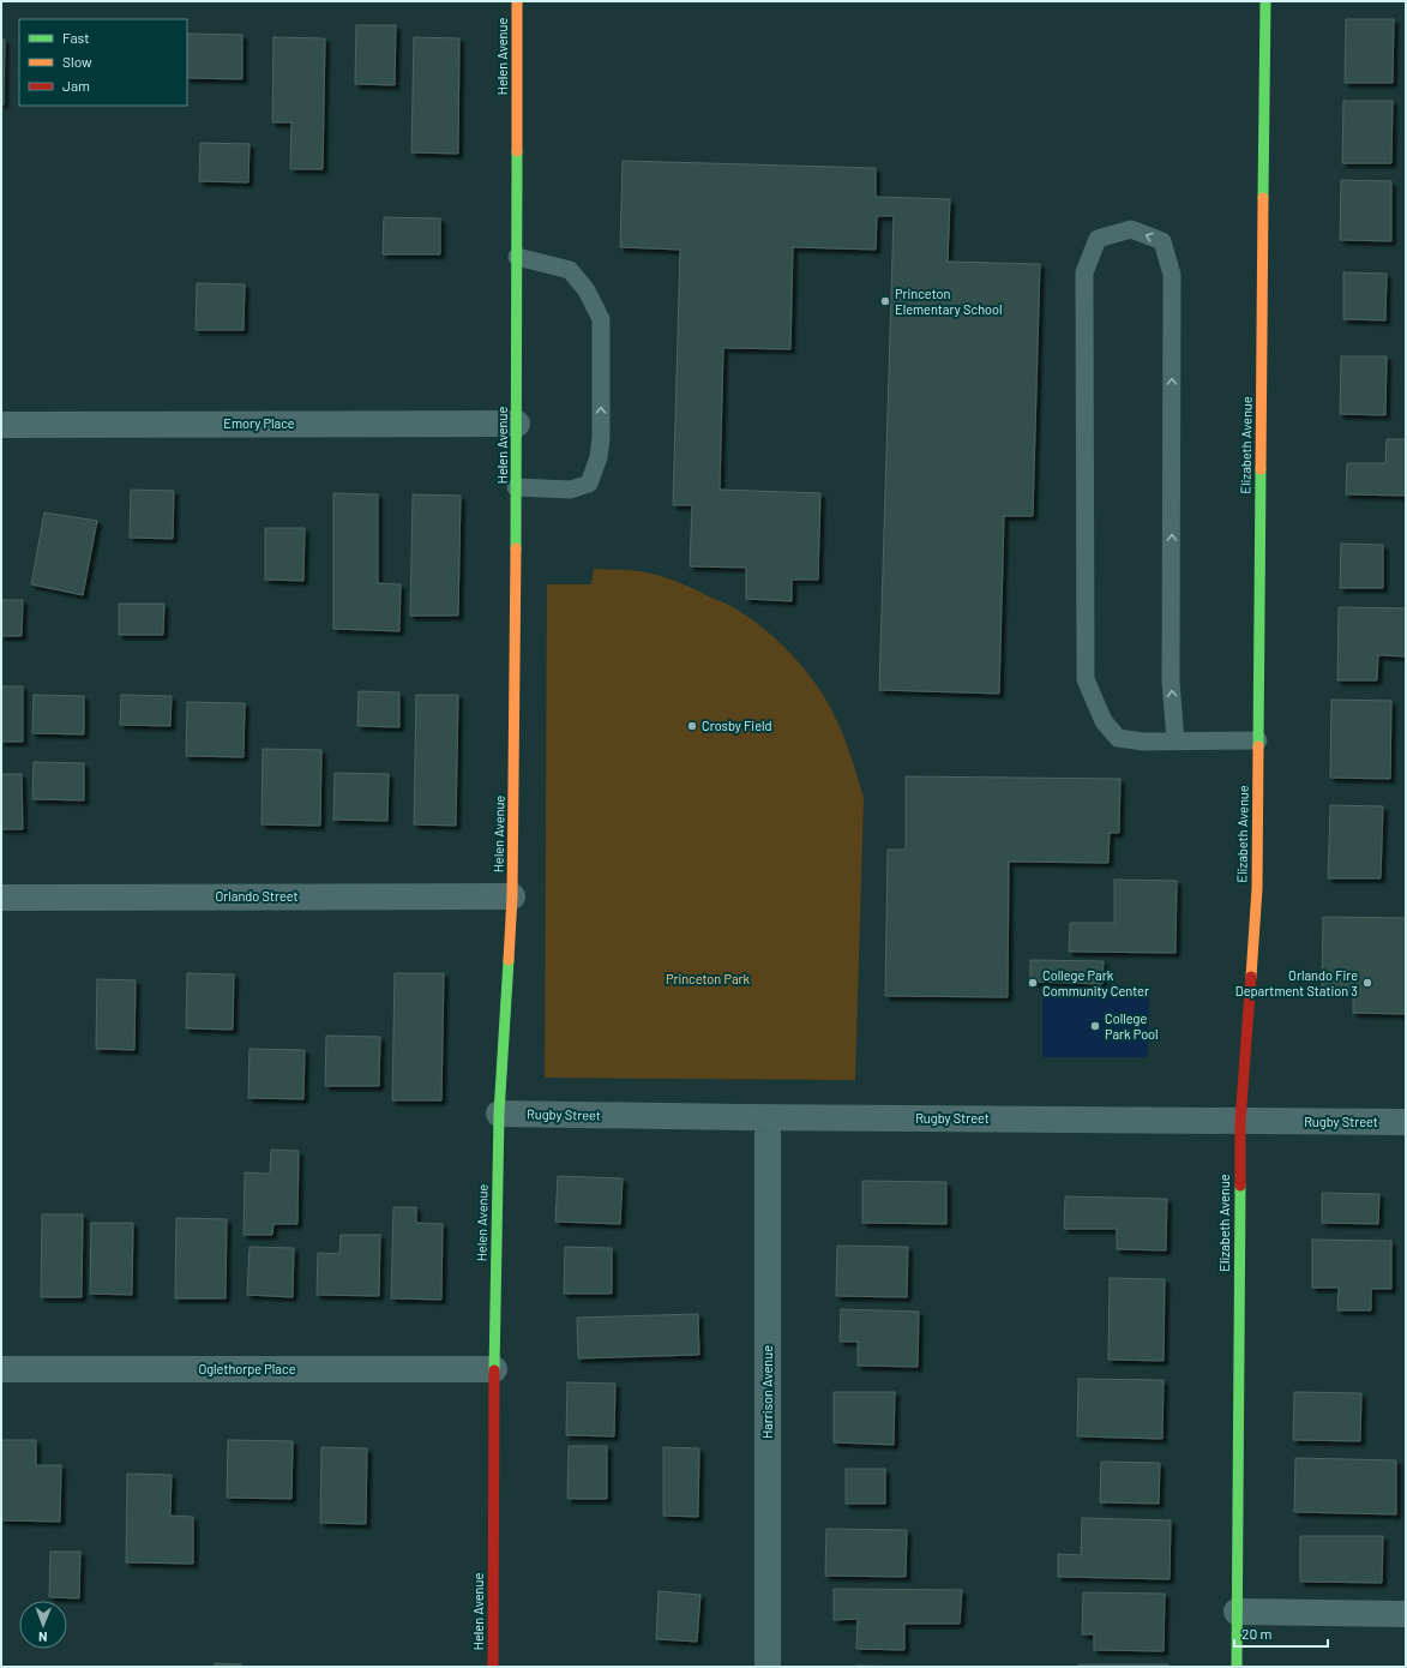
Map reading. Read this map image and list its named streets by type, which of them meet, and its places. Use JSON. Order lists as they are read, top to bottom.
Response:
{
  "streets": {
    "street": [
      "Helen Avenue",
      "Emory Place",
      "Elizabeth Avenue",
      "Orlando Street",
      "Rugby Street",
      "Oglethorpe Place",
      "Harrison Avenue"
    ]
  },
  "crossings": [
    ["Helen Avenue", "Emory Place"],
    ["Helen Avenue", "Orlando Street"],
    ["Helen Avenue", "Rugby Street"],
    ["Helen Avenue", "Oglethorpe Place"],
    ["Elizabeth Avenue", "Rugby Street"],
    ["Rugby Street", "Harrison Avenue"]
  ],
  "parks": ["Princeton Park"],
  "places": [
    "Princeton Elementary School",
    "Crosby Field",
    "College Park Community Center",
    "Orlando Fire Department Station 3",
    "College Park Pool"
  ],
  "legend": ["Fast", "Slow", "Jam"],
  "scale_bar": "20 m",
  "north": "bottom"
}
